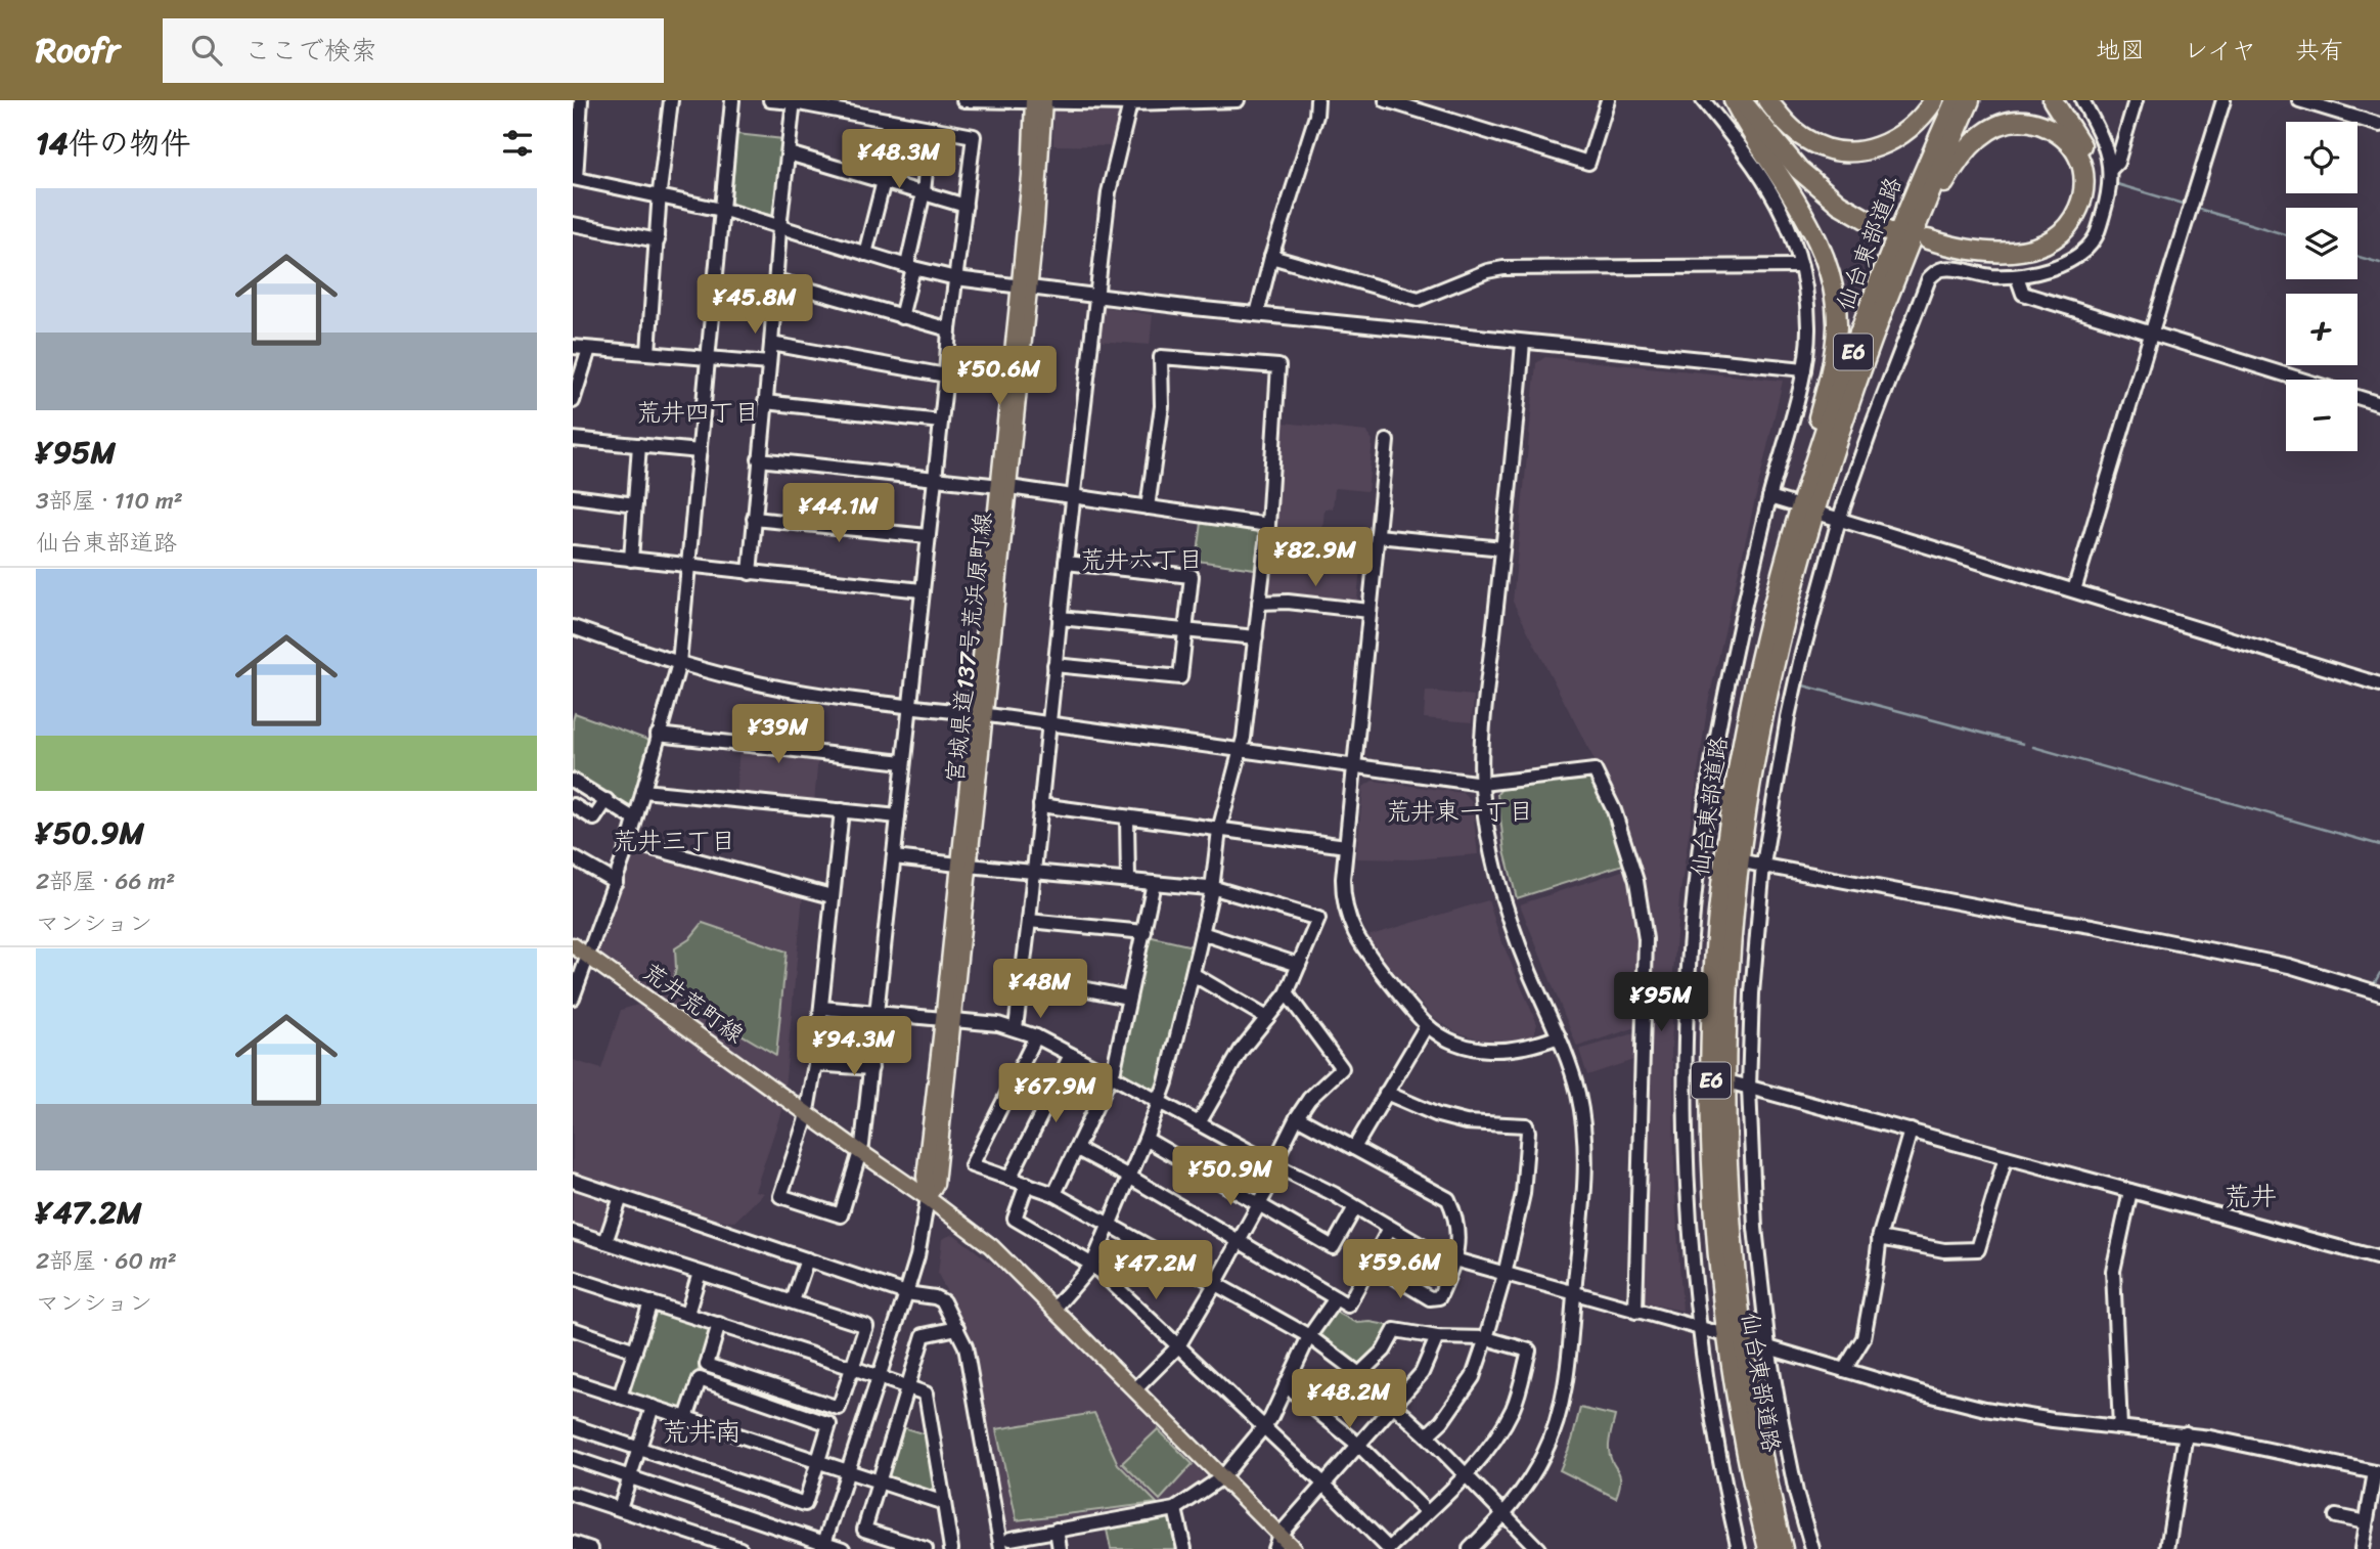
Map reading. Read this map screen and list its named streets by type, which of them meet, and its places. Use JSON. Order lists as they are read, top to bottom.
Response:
{
  "streets": {
    "highway": ["仙台東部道路", "E6"],
    "main road": ["宮城県道137号荒浜原町線", "荒井荒町線"]
  },
  "crossings": [
    ["宮城県道137号荒浜原町線", "荒井荒町線"]
  ],
  "districts": [
    "荒井四丁目",
    "荒井六丁目",
    "荒井東一丁目",
    "荒井三丁目",
    "荒井",
    "荒井南"
  ],
  "page": {
    "header": "Roofr",
    "search": "ここで検索",
    "nav": ["地図", "レイヤ", "共有"],
    "heading": "14件の物件",
    "map_buttons": ["+", "−"],
    "price": [
      "¥48.3M",
      "¥45.8M",
      "¥50.6M",
      "¥44.1M",
      "¥82.9M",
      "¥39M",
      "¥48M",
      "¥95M",
      "¥94.3M",
      "¥67.9M",
      "¥50.9M",
      "¥59.6M",
      "¥47.2M",
      "¥48.2M"
    ],
    "list": [
      {
        "name": "¥95M",
        "note": "3部屋 · 110 m² · 仙台東部道路"
      },
      {
        "name": "¥50.9M",
        "note": "2部屋 · 66 m² · マンション"
      },
      {
        "name": "¥47.2M",
        "note": "2部屋 · 60 m² · マンション"
      }
    ]
  }
}
